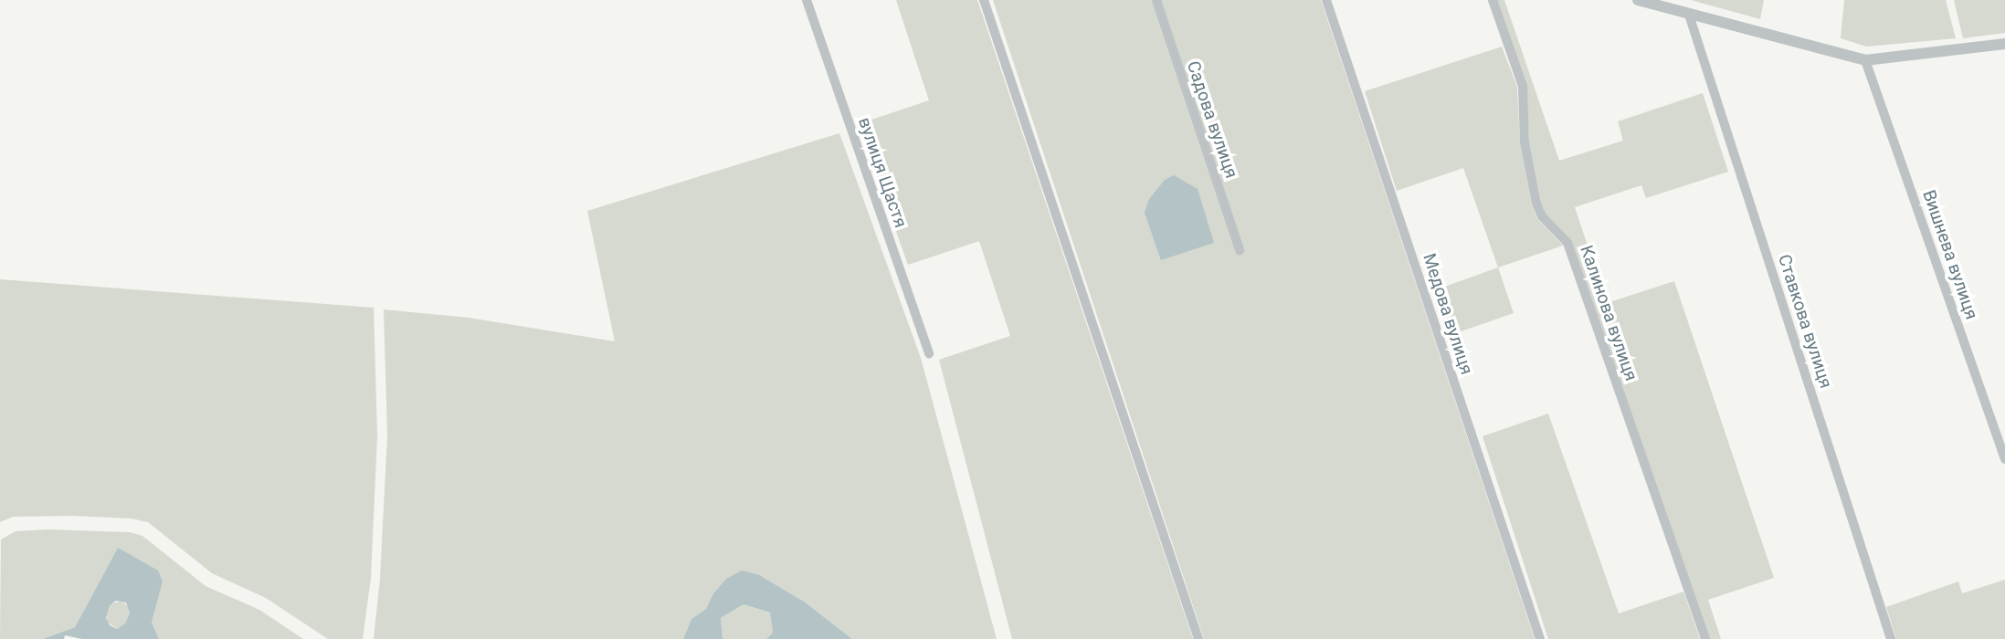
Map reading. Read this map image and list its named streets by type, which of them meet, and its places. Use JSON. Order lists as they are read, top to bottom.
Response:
{
  "streets": {
    "street": [
      "Садова вулиця",
      "вулиця Щастя",
      "Вишнева вулиця",
      "Калинова вулиця",
      "Медова вулиця",
      "Ставкова вулиця"
    ]
  }
}
